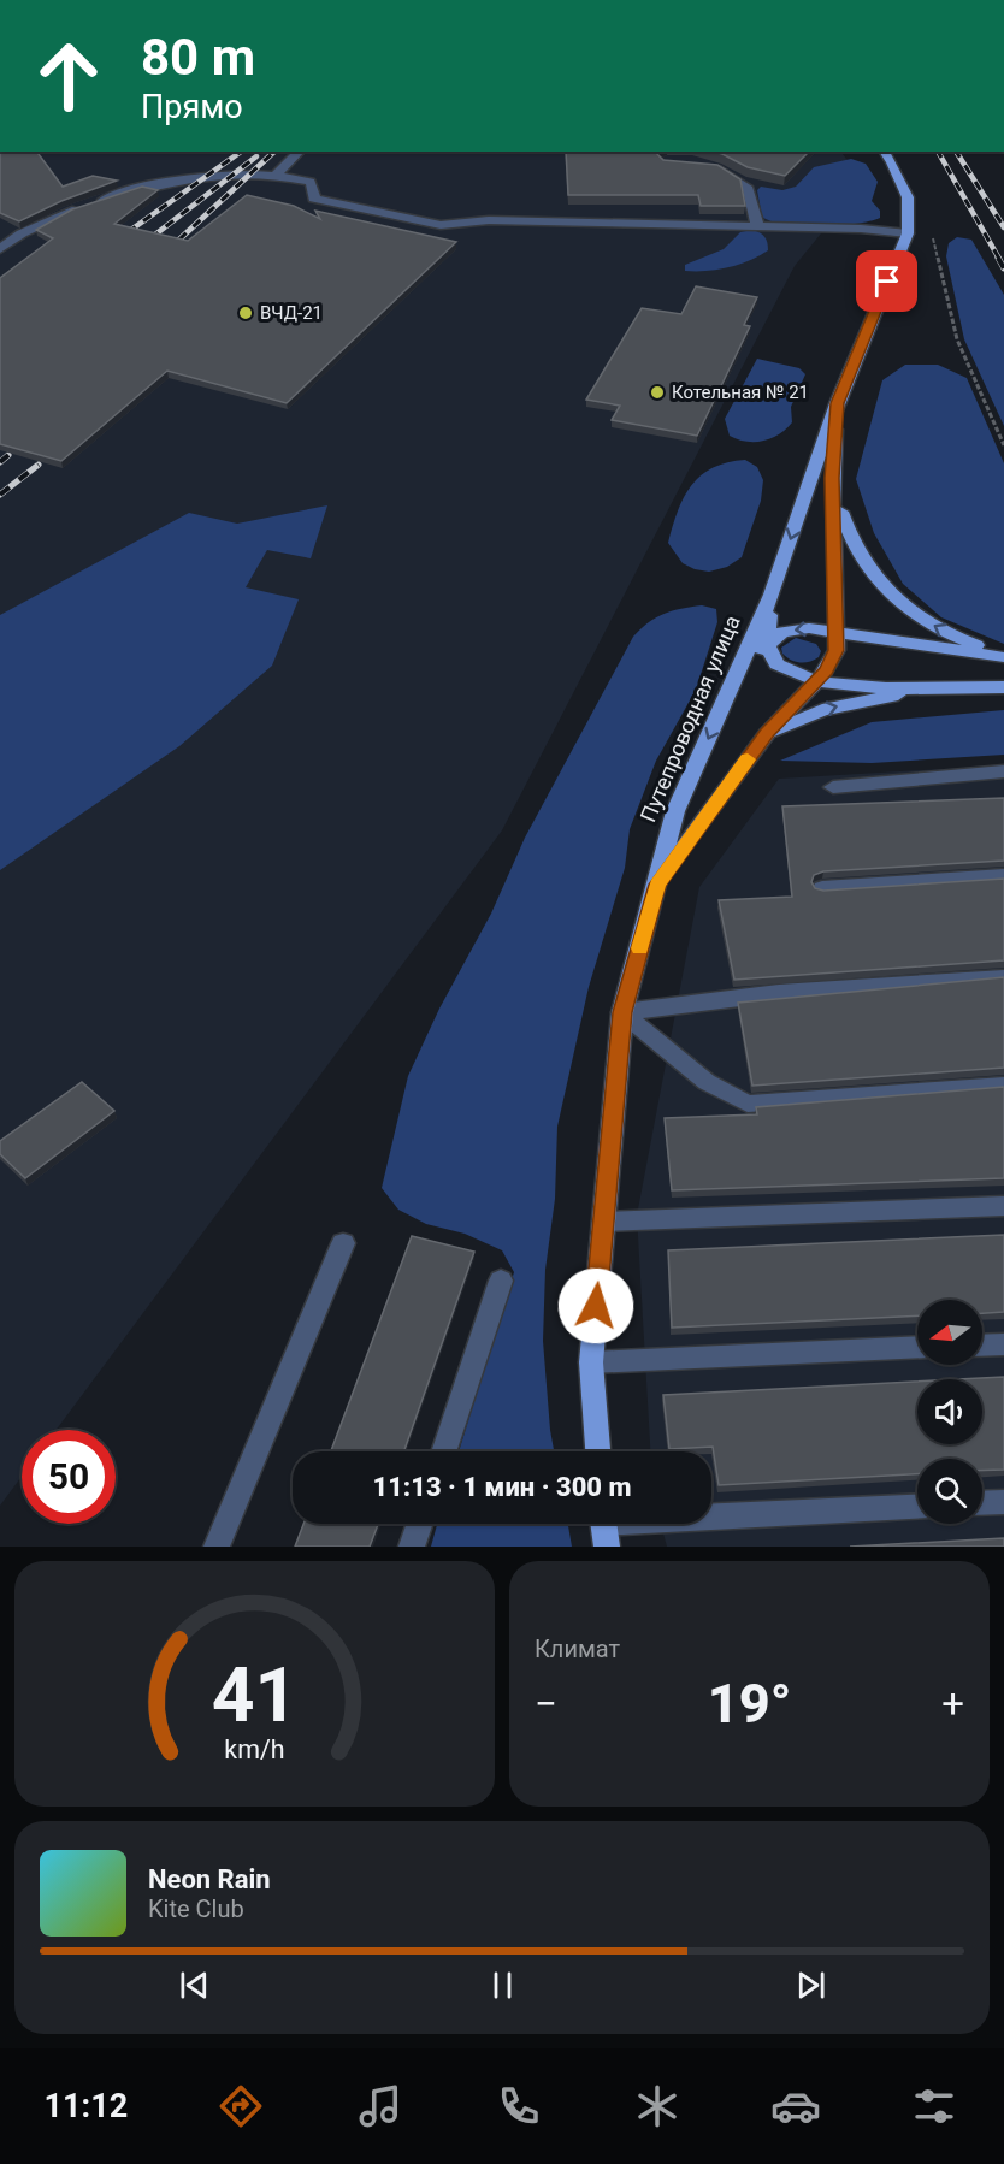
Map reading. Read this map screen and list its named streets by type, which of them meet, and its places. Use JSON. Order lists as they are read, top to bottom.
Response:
{
  "streets": {
    "main road": ["Путепроводная улица"]
  },
  "places": ["ВЧД-21", "Котельная № 21"],
  "north": "left",
  "page": {
    "turn": ["80 m", "Прямо"],
    "limit": "50",
    "trip": "11:13 · 1 мин · 300 m",
    "tile": "Климат",
    "heat": ["−", "19°", "+"],
    "song": ["Neon Rain", "Kite Club"],
    "tabs": "11:12",
    "gauge": ["41", "km/h"]
  }
}
